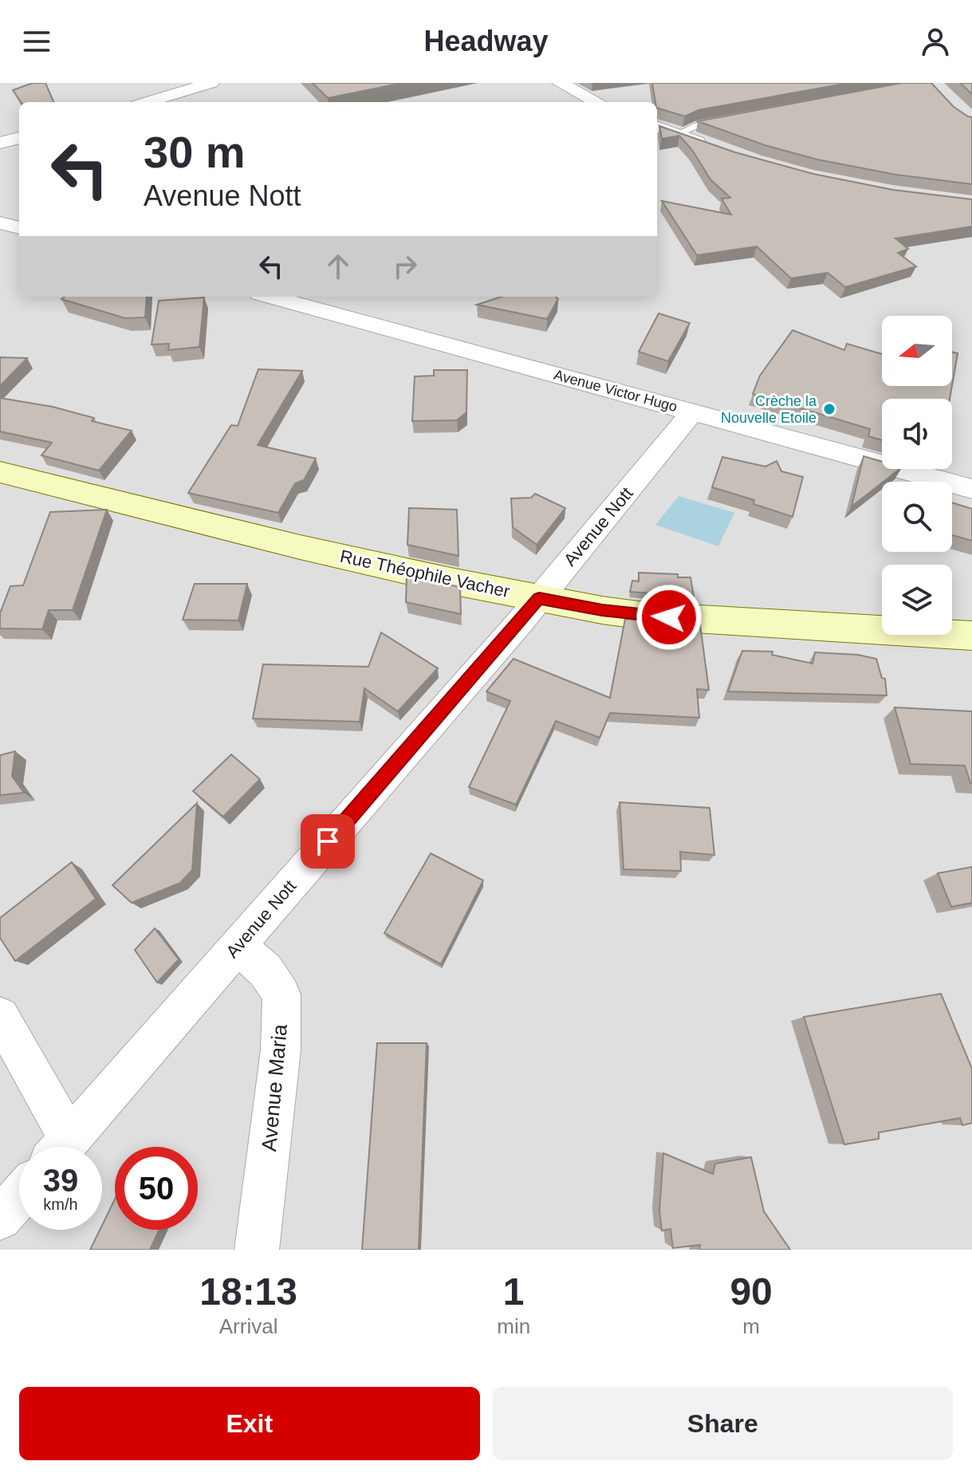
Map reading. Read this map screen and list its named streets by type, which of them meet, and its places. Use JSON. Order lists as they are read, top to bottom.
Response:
{
  "streets": {
    "main road": ["Rue Théophile Vacher"],
    "street": ["Avenue Victor Hugo", "Avenue Nott", "Avenue Maria"]
  },
  "crossings": [
    ["Avenue Victor Hugo", "Avenue Nott"],
    ["Avenue Nott", "Rue Théophile Vacher"],
    ["Avenue Nott", "Avenue Maria"]
  ],
  "places": ["Crèche la Nouvelle Etoile"],
  "north": "left",
  "page": {
    "header": "Headway",
    "turn": ["30 m", "Avenue Nott"],
    "speed": "39 km/h",
    "limit": "50",
    "eta": [
      "18:13",
      "Arrival",
      "1",
      "min",
      "90",
      "m"
    ],
    "buttons": ["Exit", "Share"]
  }
}
